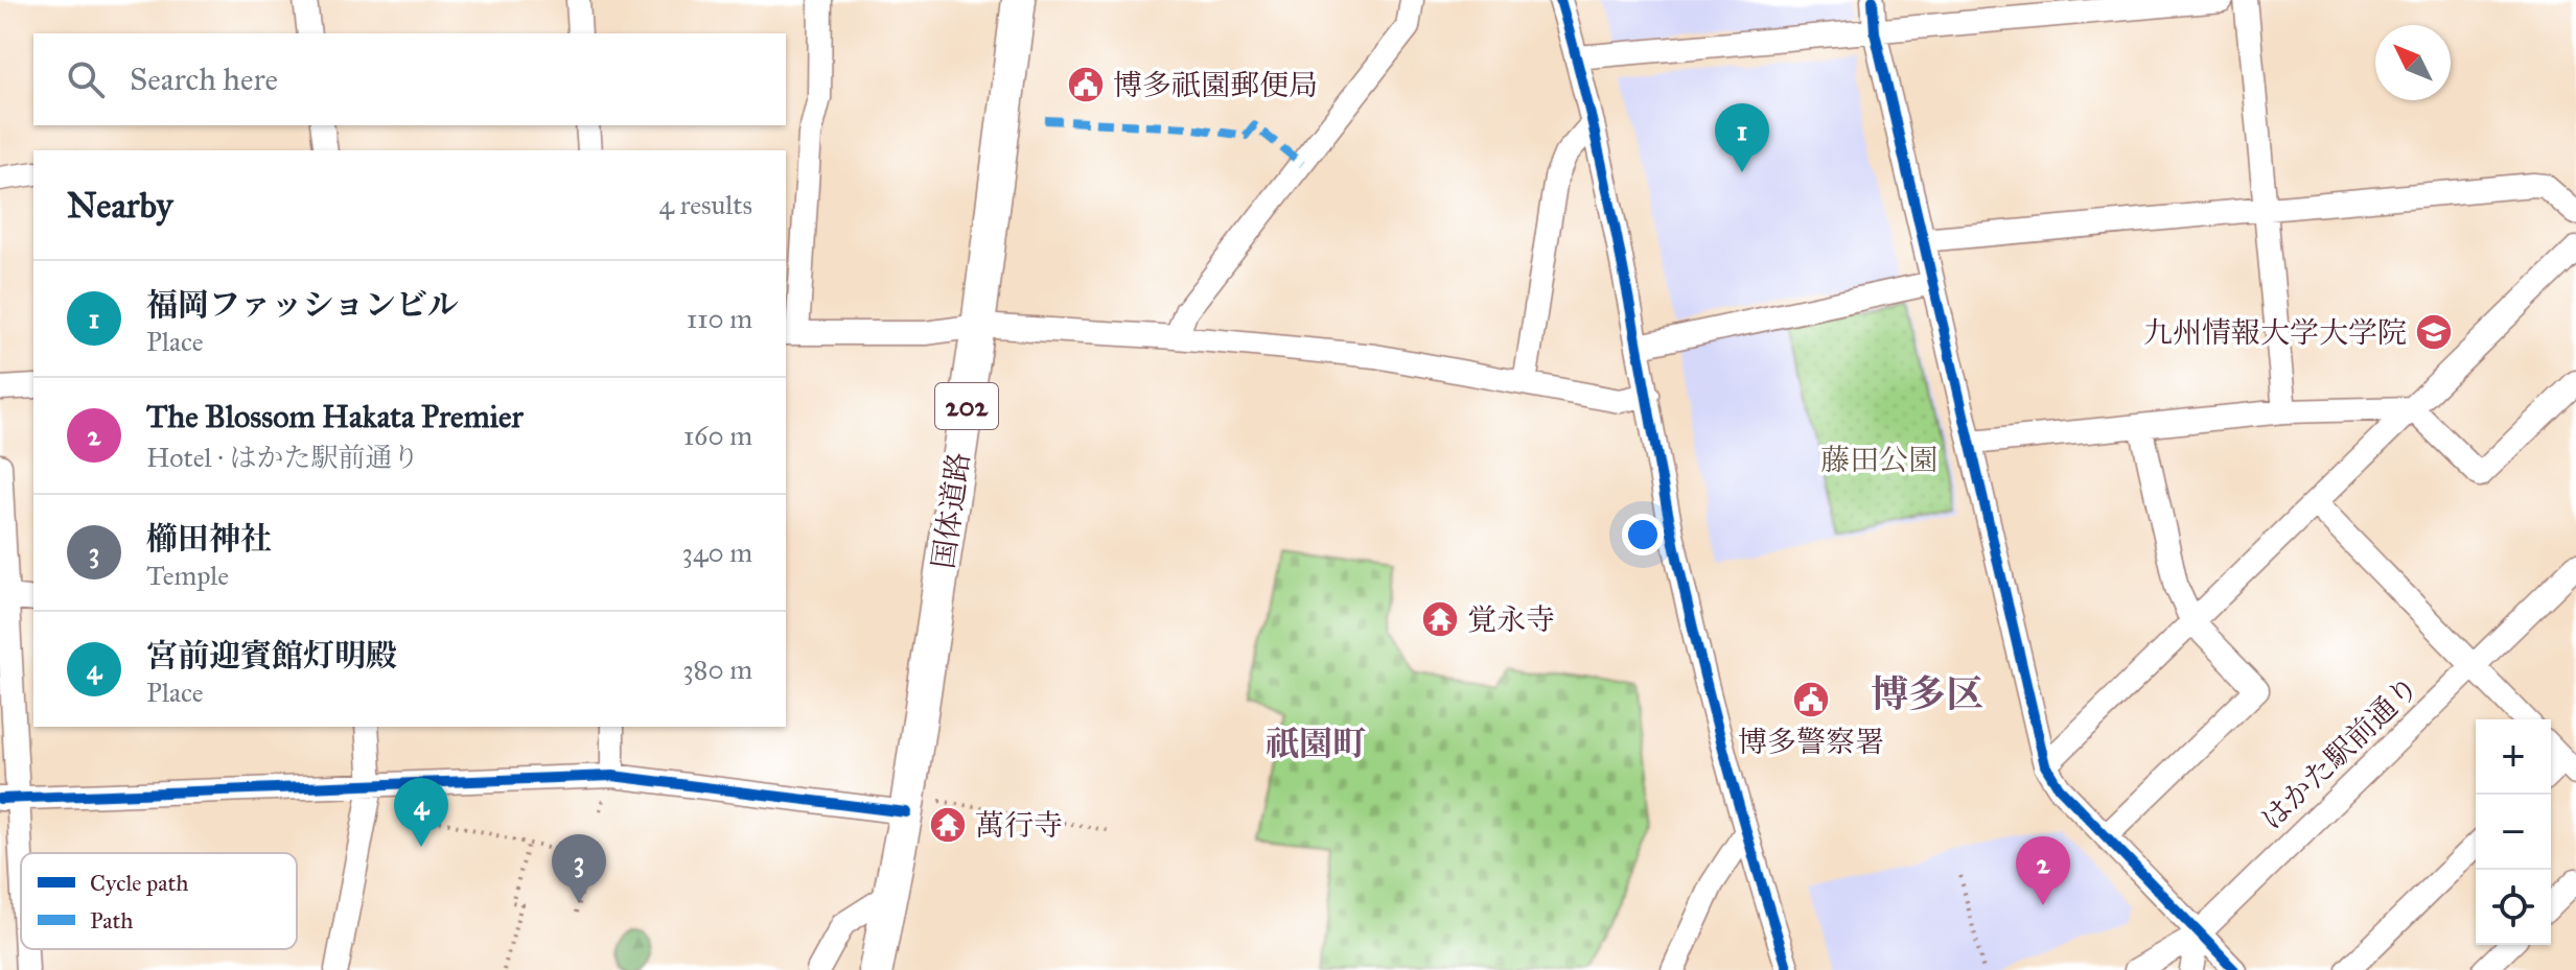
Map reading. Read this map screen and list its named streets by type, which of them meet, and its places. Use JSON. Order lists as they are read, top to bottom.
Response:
{
  "streets": {
    "highway": ["202", "国体道路"],
    "street": ["はかた駅前通り"]
  },
  "districts": ["博多区", "祇園町"],
  "parks": ["藤田公園"],
  "places": {
    "public building": ["博多祇園郵便局", "博多警察署"],
    "school or university": ["九州情報大学大学院"],
    "temple": ["覚永寺", "萬行寺"]
  },
  "legend": ["Cycle path", "Path"],
  "north": "top left",
  "page": {
    "search": "Search here",
    "pins": [
      "1",
      "4",
      "3",
      "2"
    ],
    "heading": ["Nearby", "4 results"],
    "list": [
      {
        "mark": "1",
        "name": "福岡ファッションビル",
        "note": "Place",
        "value": "110 m"
      },
      {
        "mark": "2",
        "name": "The Blossom Hakata Premier",
        "note": "Hotel · はかた駅前通り",
        "value": "160 m"
      },
      {
        "mark": "3",
        "name": "櫛田神社",
        "note": "Temple",
        "value": "340 m"
      },
      {
        "mark": "4",
        "name": "宮前迎賓館灯明殿",
        "note": "Place",
        "value": "380 m"
      }
    ],
    "map_buttons": ["+", "−"]
  }
}
